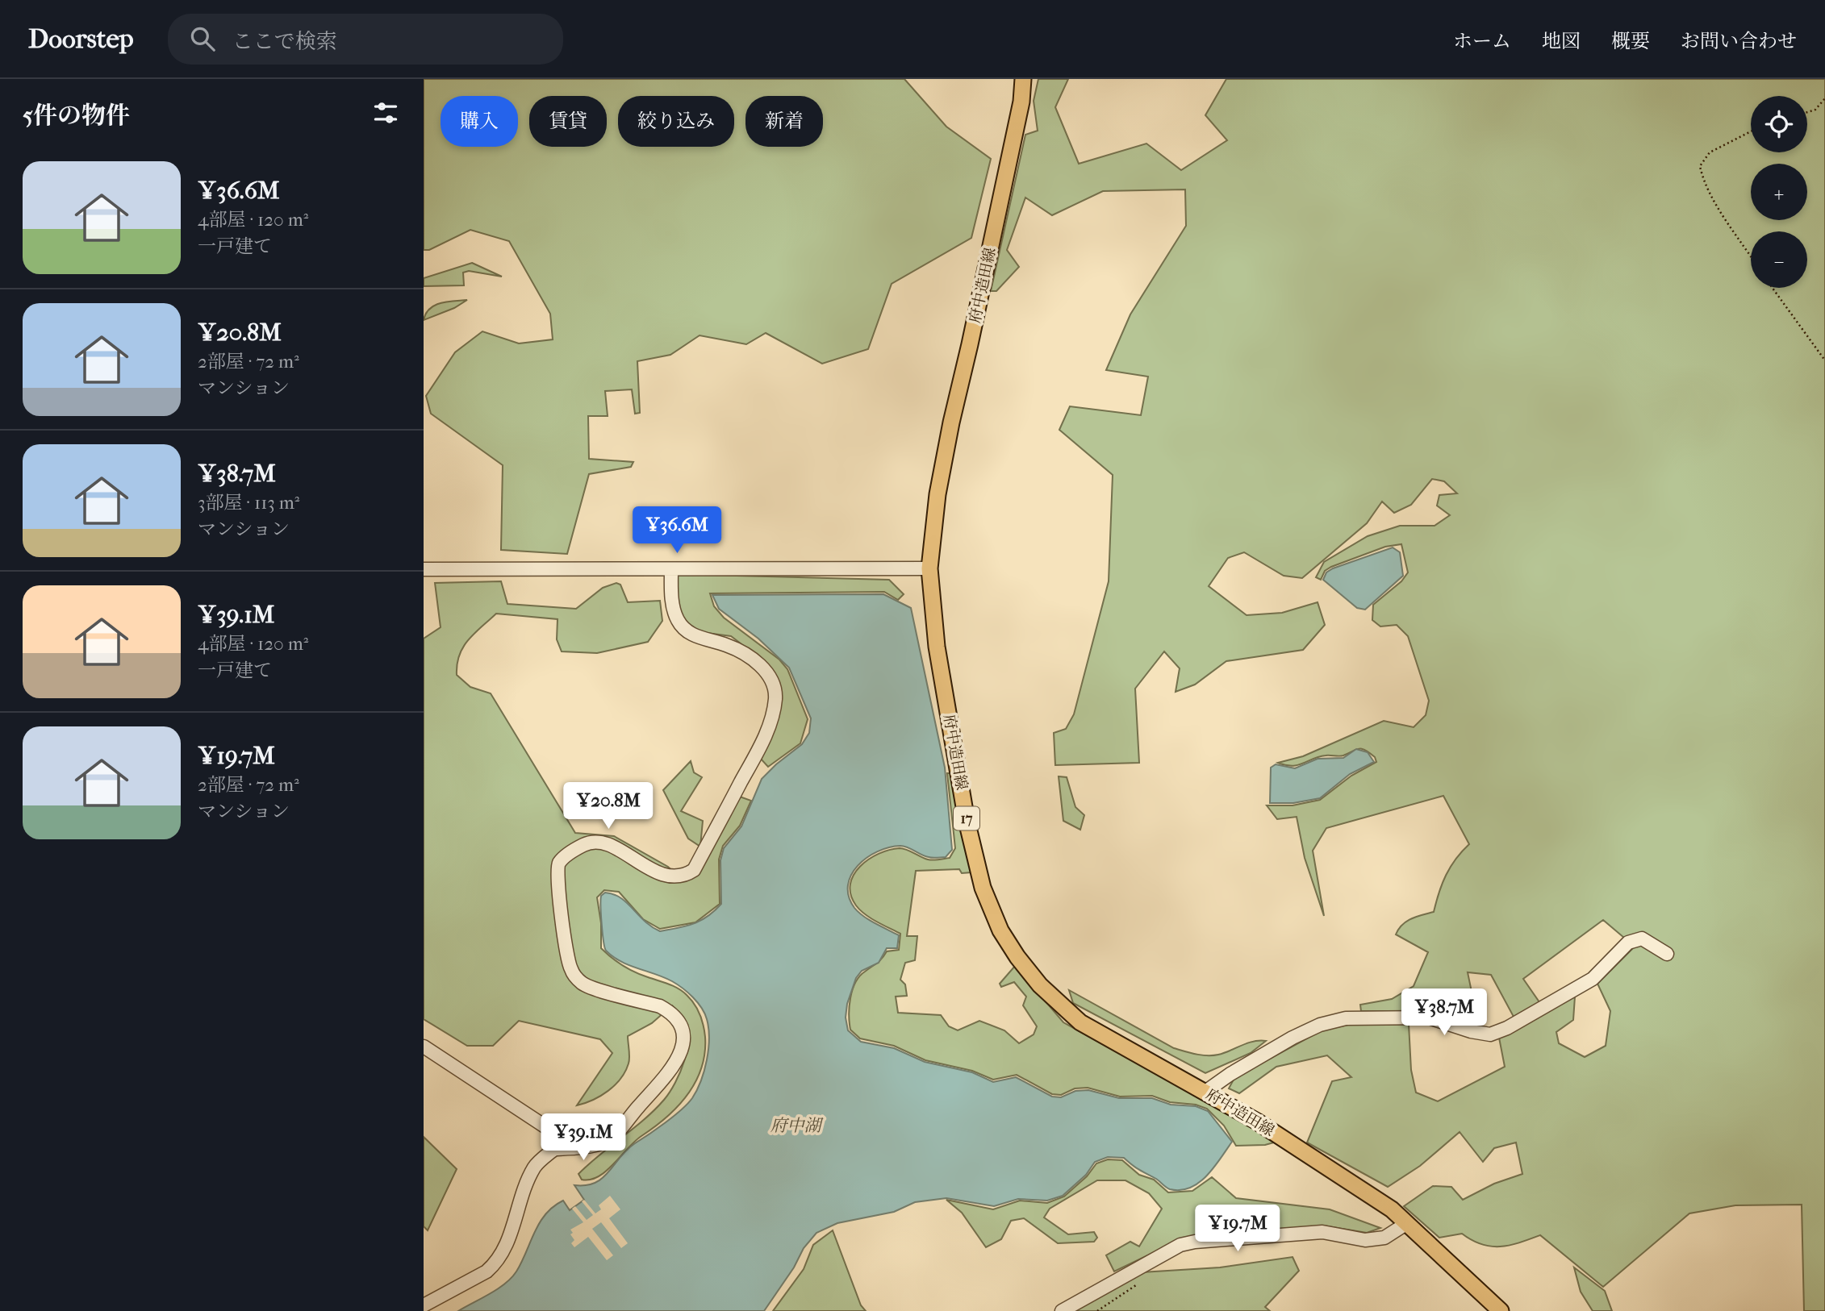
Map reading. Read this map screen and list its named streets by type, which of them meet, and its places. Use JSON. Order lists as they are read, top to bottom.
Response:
{
  "streets": {
    "main road": ["府中造田線", "17"]
  },
  "water": ["府中湖"],
  "page": {
    "header": "Doorstep",
    "search": "ここで検索",
    "nav": [
      "ホーム",
      "地図",
      "概要",
      "お問い合わせ"
    ],
    "heading": "5件の物件",
    "map_buttons": ["+", "−"],
    "chip": [
      "購入",
      "賃貸",
      "絞り込み",
      "新着"
    ],
    "list": [
      {
        "name": "¥36.6M",
        "note": "4部屋 · 120 m² · 一戸建て"
      },
      {
        "name": "¥20.8M",
        "note": "2部屋 · 72 m² · マンション"
      },
      {
        "name": "¥38.7M",
        "note": "3部屋 · 113 m² · マンション"
      },
      {
        "name": "¥39.1M",
        "note": "4部屋 · 120 m² · 一戸建て"
      },
      {
        "name": "¥19.7M",
        "note": "2部屋 · 72 m² · マンション"
      }
    ],
    "price": [
      "¥36.6M",
      "¥20.8M",
      "¥38.7M",
      "¥39.1M",
      "¥19.7M"
    ]
  }
}
